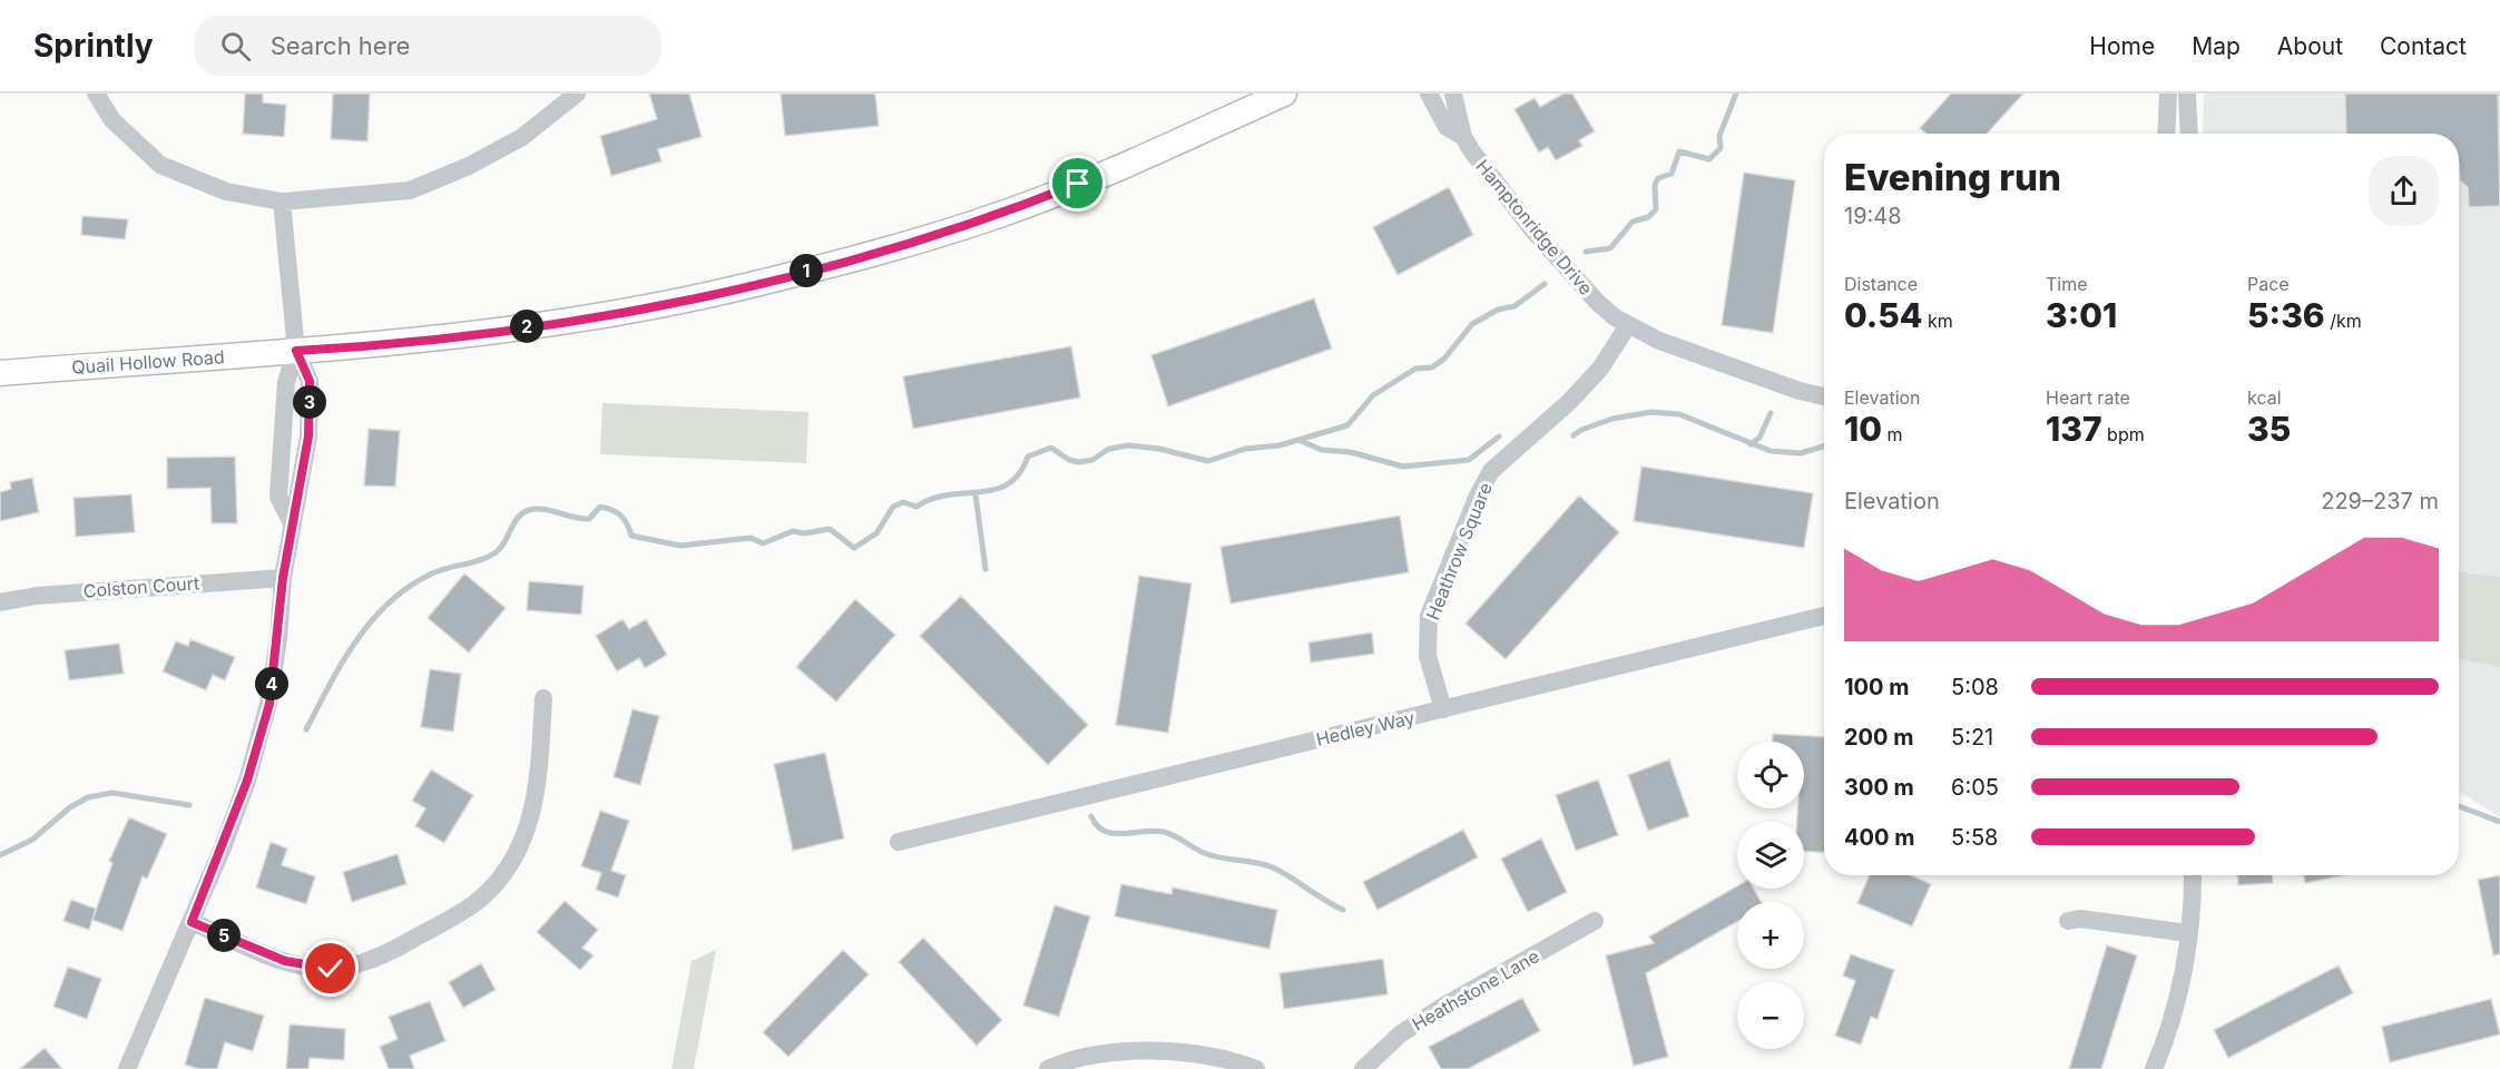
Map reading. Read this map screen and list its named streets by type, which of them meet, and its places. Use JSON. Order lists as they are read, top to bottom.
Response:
{
  "streets": {
    "main road": ["Quail Hollow Road"],
    "street": [
      "Hamptonridge Drive",
      "Heathrow Square",
      "Colston Court",
      "Hedley Way",
      "Heathstone Lane"
    ]
  },
  "crossings": [
    ["Hamptonridge Drive", "Heathrow Square"],
    ["Heathrow Square", "Hedley Way"]
  ],
  "page": {
    "header": "Sprintly",
    "search": "Search here",
    "nav": [
      "Home",
      "Map",
      "About",
      "Contact"
    ],
    "heading": ["Evening run", "19:48"],
    "stats": [
      ["Distance", "0.54 km"],
      ["Time", "3:01"],
      ["Pace", "5:36 /km"],
      ["Elevation", "10 m"],
      ["Heart rate", "137 bpm"],
      ["kcal", "35"]
    ],
    "pins": [
      "1",
      "2",
      "3",
      "4",
      "5"
    ],
    "chart": ["Elevation", "229–237 m"],
    "list": [
      {
        "name": "100 m",
        "note": "5:08"
      },
      {
        "name": "200 m",
        "note": "5:21"
      },
      {
        "name": "300 m",
        "note": "6:05"
      },
      {
        "name": "400 m",
        "note": "5:58"
      }
    ],
    "map_buttons": ["+", "−"]
  }
}
